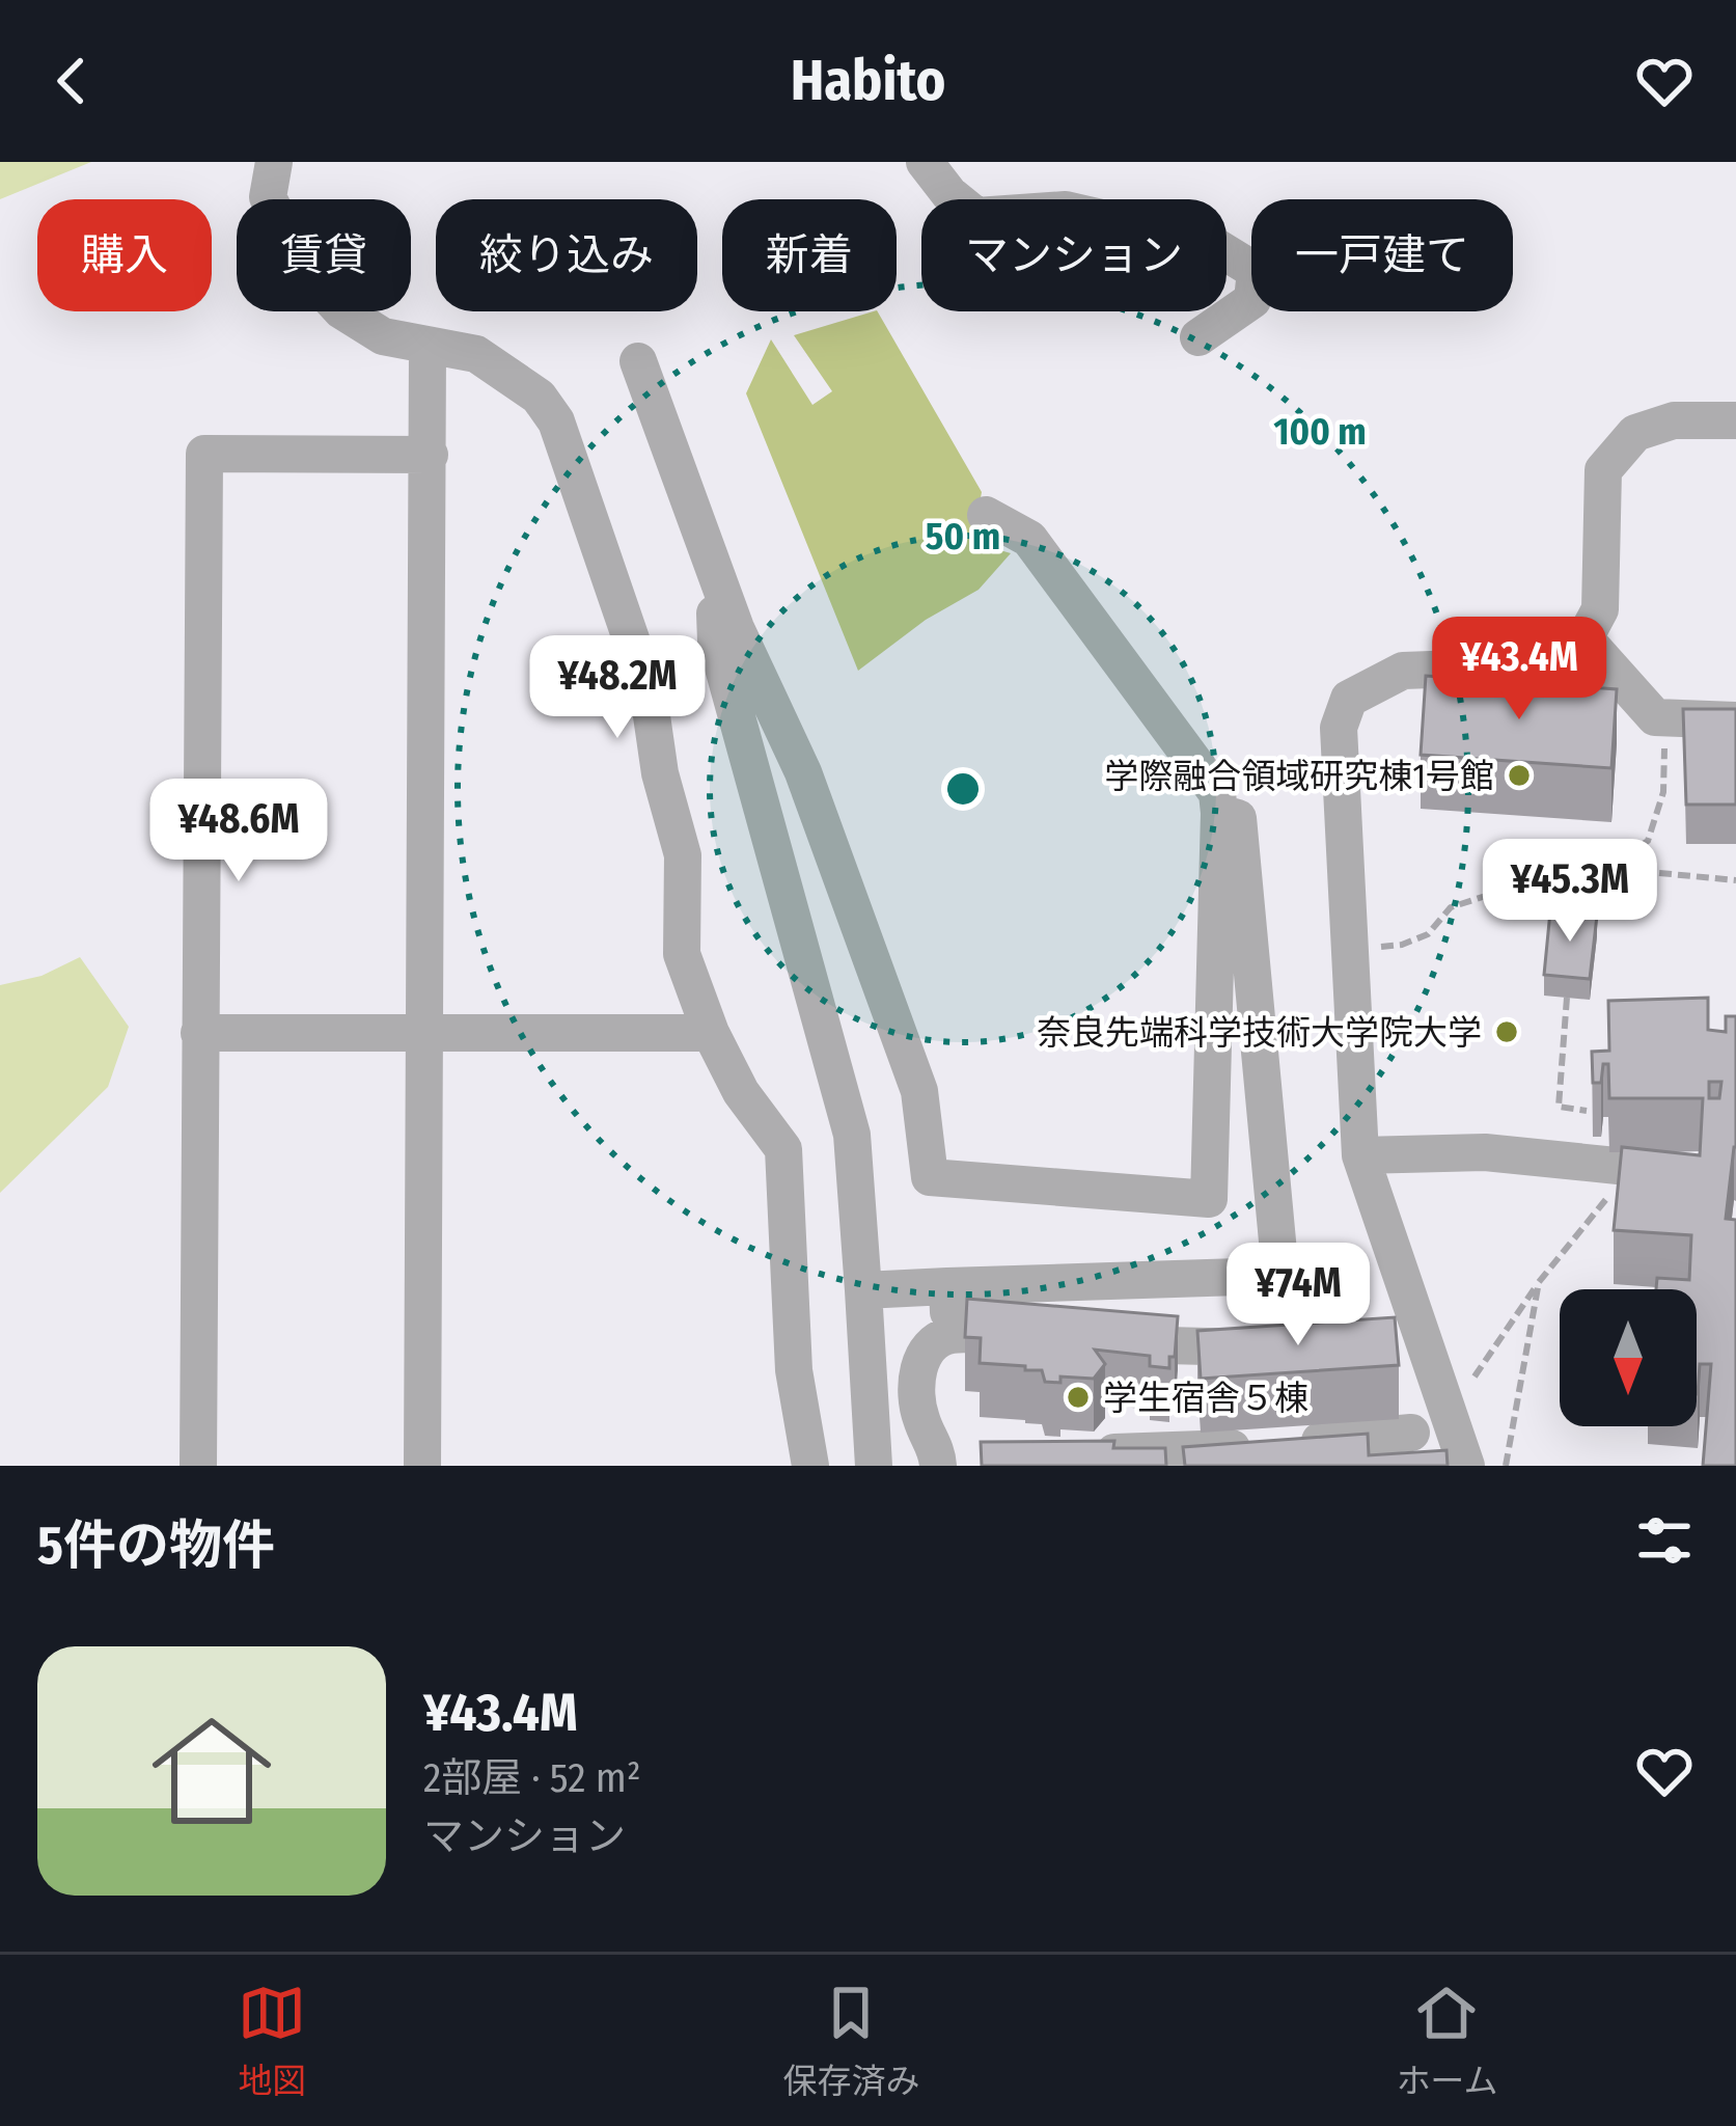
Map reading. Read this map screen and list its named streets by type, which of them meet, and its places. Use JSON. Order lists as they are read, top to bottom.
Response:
{
  "places": ["学際融合領域研究棟1号館", "奈良先端科学技術大学院大学", "学生宿舎５棟"],
  "north": "bottom",
  "page": {
    "header": "Habito",
    "chip": [
      "購入",
      "賃貸",
      "絞り込み",
      "新着",
      "マンション",
      "一戸建て"
    ],
    "price": [
      "¥43.4M",
      "¥48.2M",
      "¥48.6M",
      "¥45.3M",
      "¥74M"
    ],
    "heading": "5件の物件",
    "list": [
      {
        "name": "¥43.4M",
        "note": "2部屋 · 52 m² · マンション"
      }
    ],
    "tabs": ["地図", "保存済み", "ホーム"]
  },
  "rings": ["100 m", "50 m"]
}
